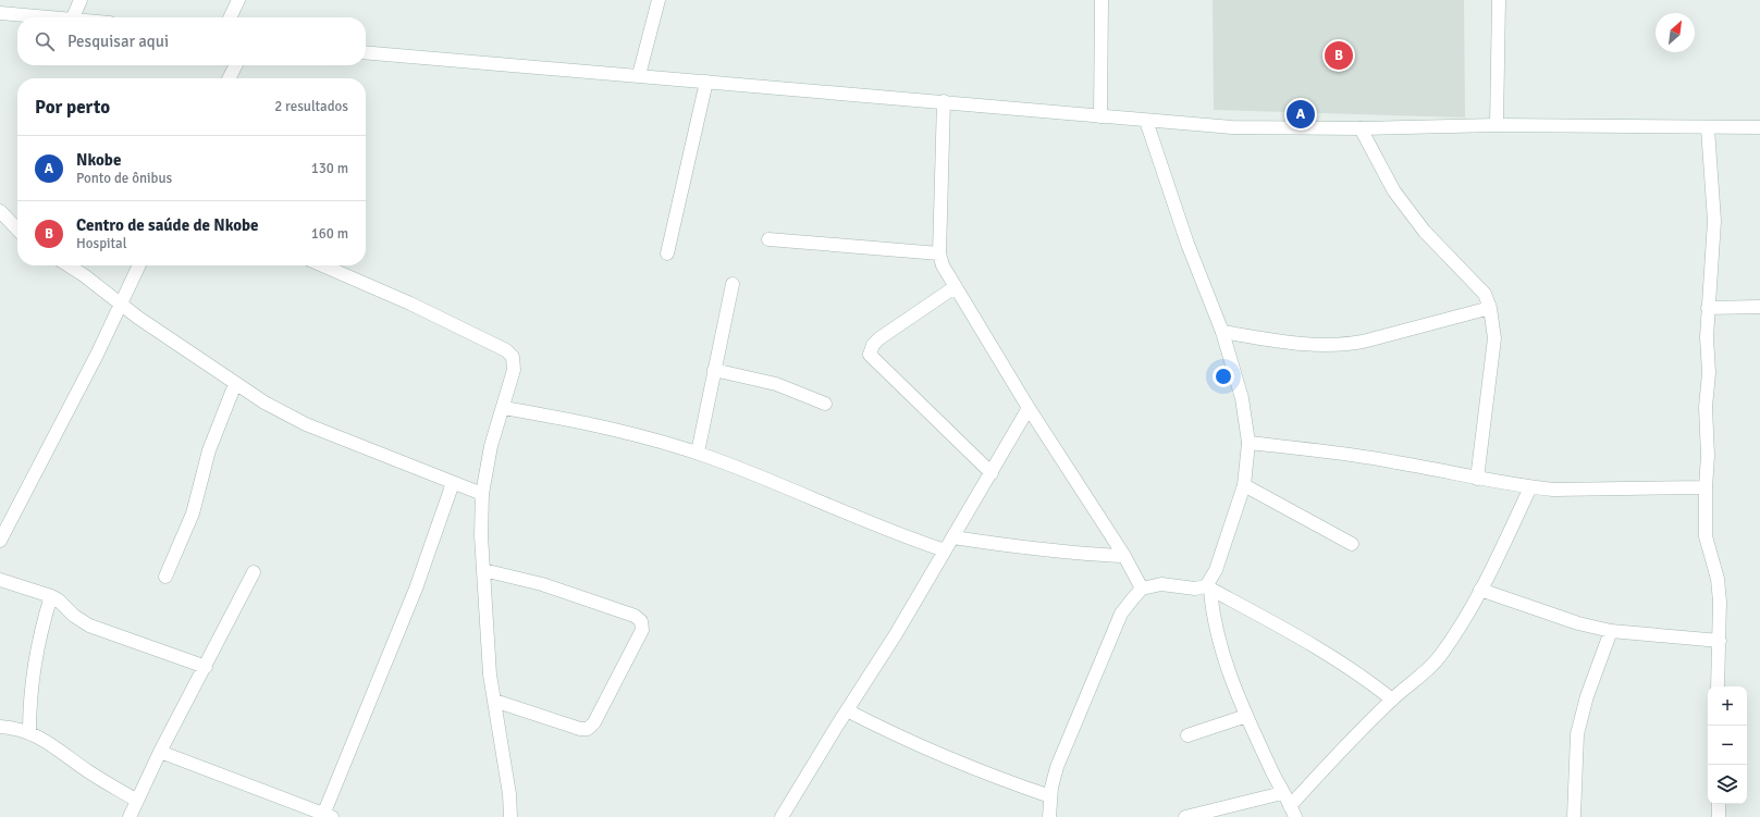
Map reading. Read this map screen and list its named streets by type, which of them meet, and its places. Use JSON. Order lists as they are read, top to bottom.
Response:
{
  "north": "top right",
  "page": {
    "search": "Pesquisar aqui",
    "pins": ["B", "A"],
    "heading": ["Por perto", "2 resultados"],
    "list": [
      {
        "mark": "A",
        "name": "Nkobe",
        "note": "Ponto de ônibus",
        "value": "130 m"
      },
      {
        "mark": "B",
        "name": "Centro de saúde de Nkobe",
        "note": "Hospital",
        "value": "160 m"
      }
    ],
    "map_buttons": ["+", "−"]
  }
}
